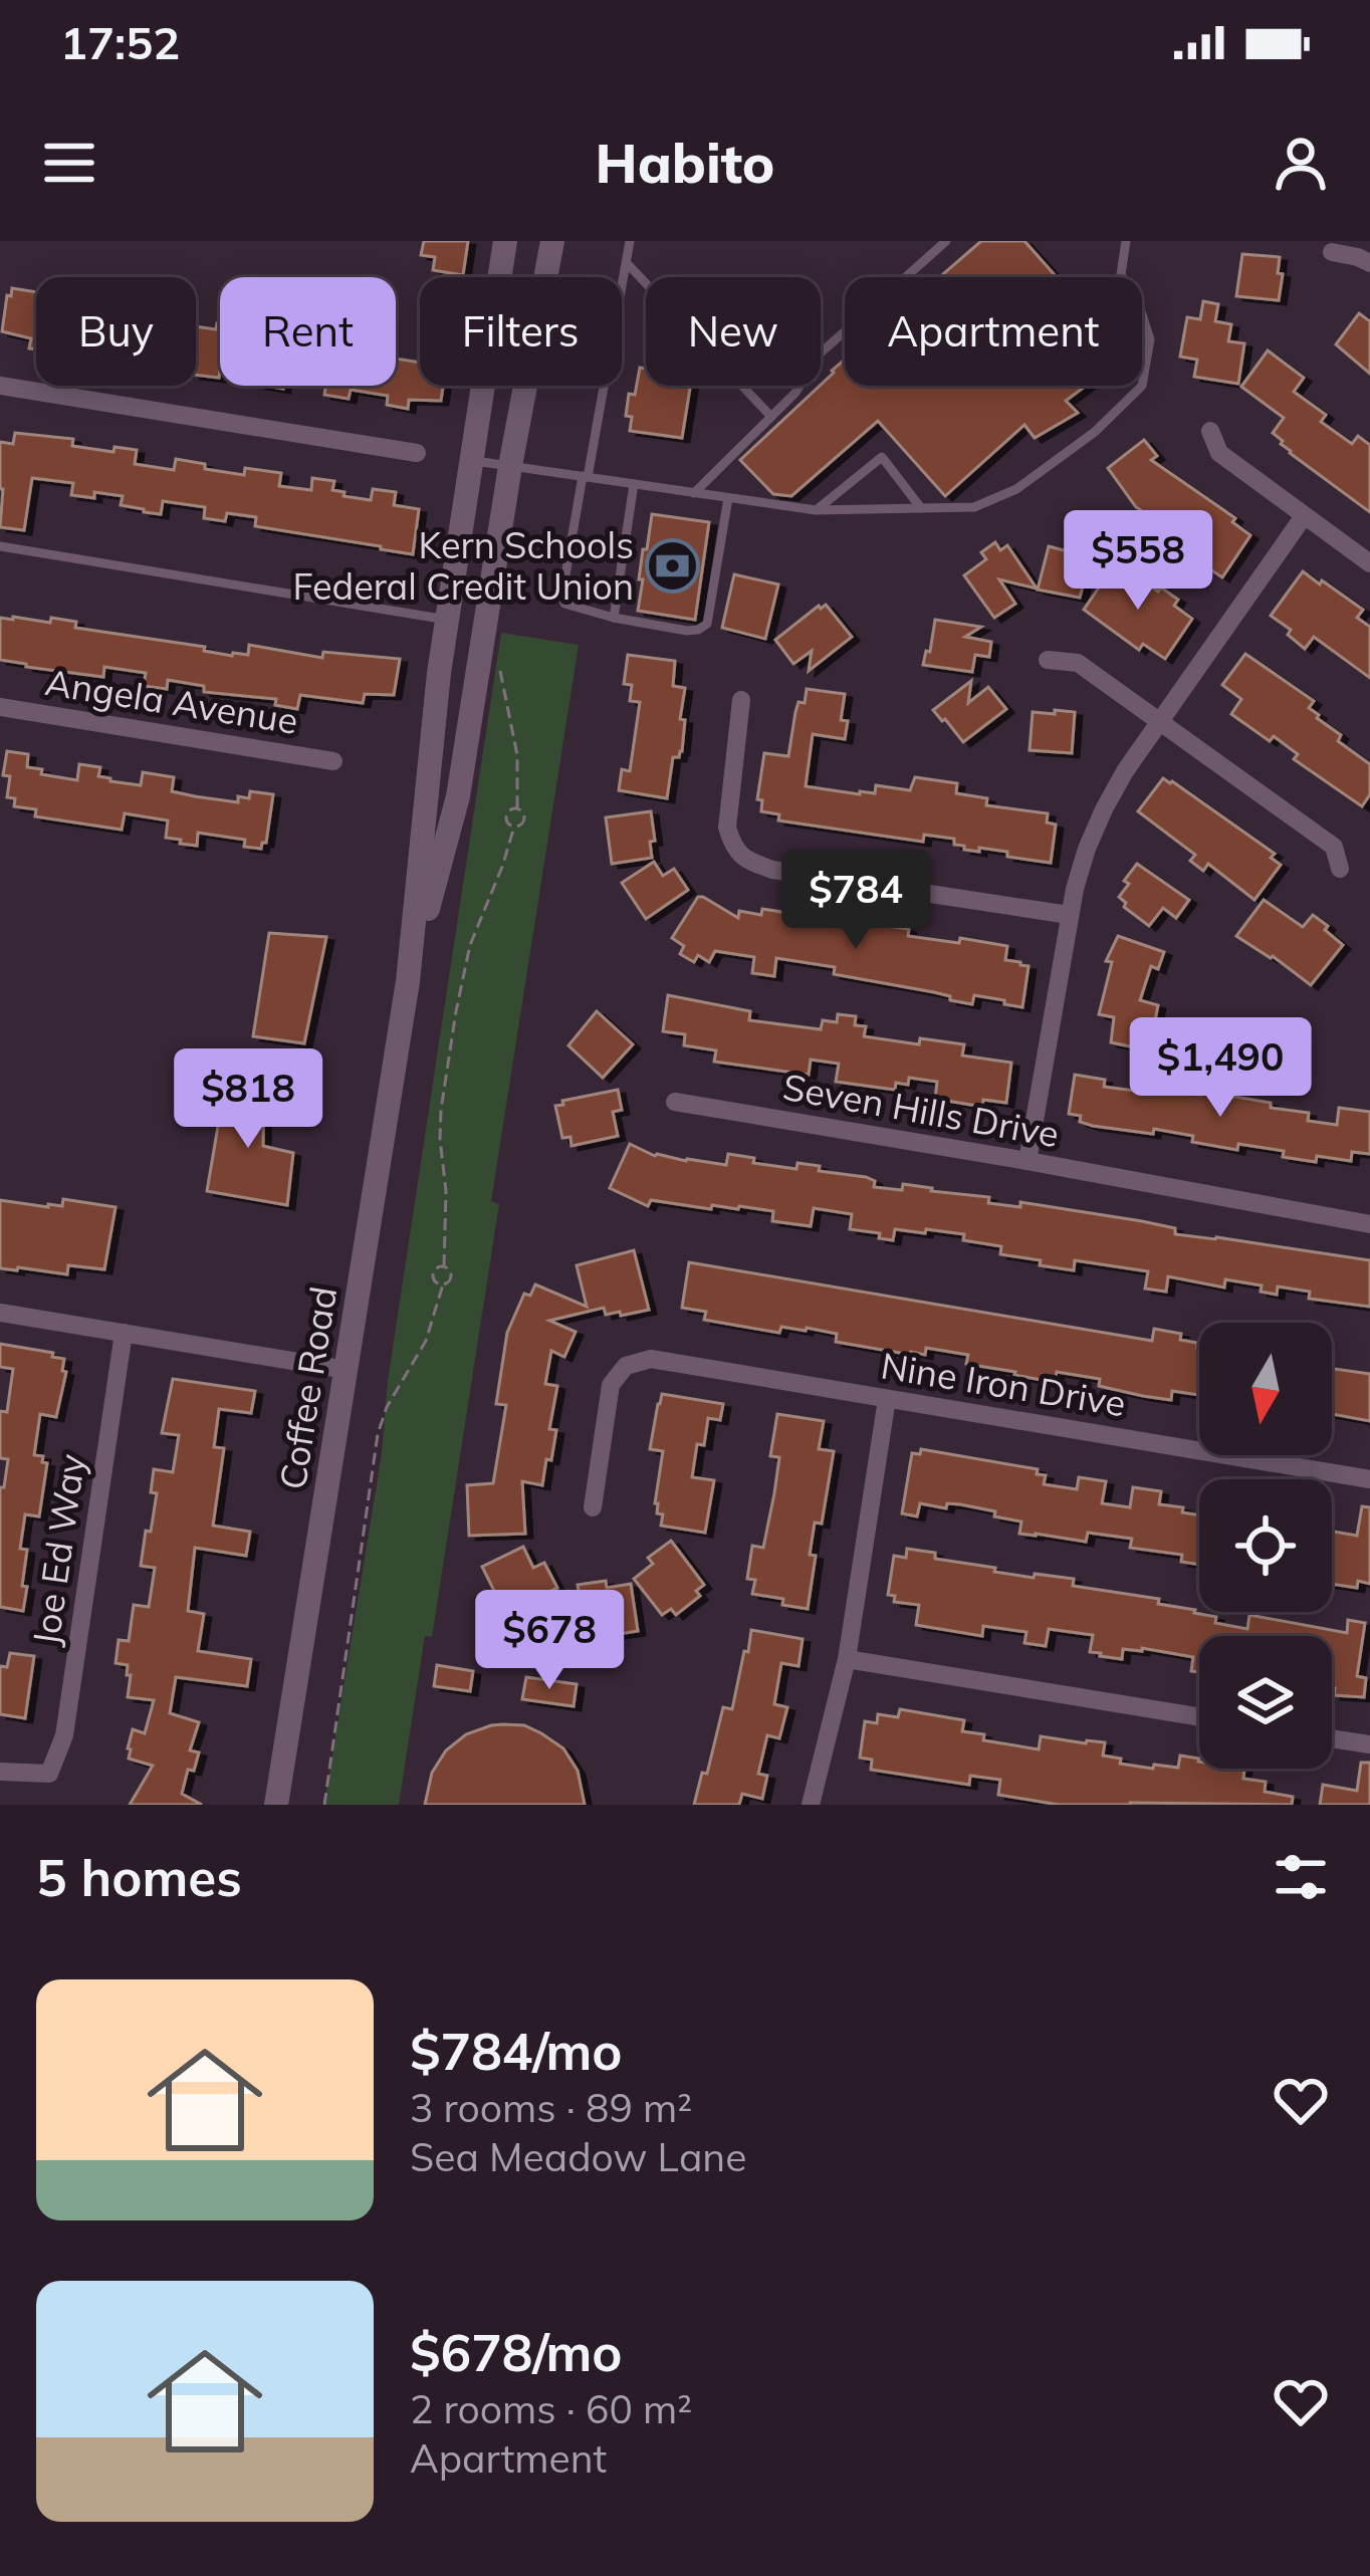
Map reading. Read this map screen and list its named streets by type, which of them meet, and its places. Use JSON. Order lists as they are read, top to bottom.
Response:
{
  "streets": {
    "main road": ["Coffee Road"],
    "street": [
      "Angela Avenue",
      "Seven Hills Drive",
      "Nine Iron Drive",
      "Joe Ed Way"
    ]
  },
  "places": {
    "bank": ["Kern Schools Federal Credit Union"]
  },
  "north": "bottom",
  "page": {
    "status": "17:52",
    "header": "Habito",
    "chip": [
      "Buy",
      "Rent",
      "Filters",
      "New",
      "Apartment"
    ],
    "price": [
      "$558",
      "$784",
      "$1,490",
      "$818",
      "$678"
    ],
    "heading": "5 homes",
    "list": [
      {
        "name": "$784/mo",
        "note": "3 rooms · 89 m² · Sea Meadow Lane"
      },
      {
        "name": "$678/mo",
        "note": "2 rooms · 60 m² · Apartment"
      }
    ]
  }
}
